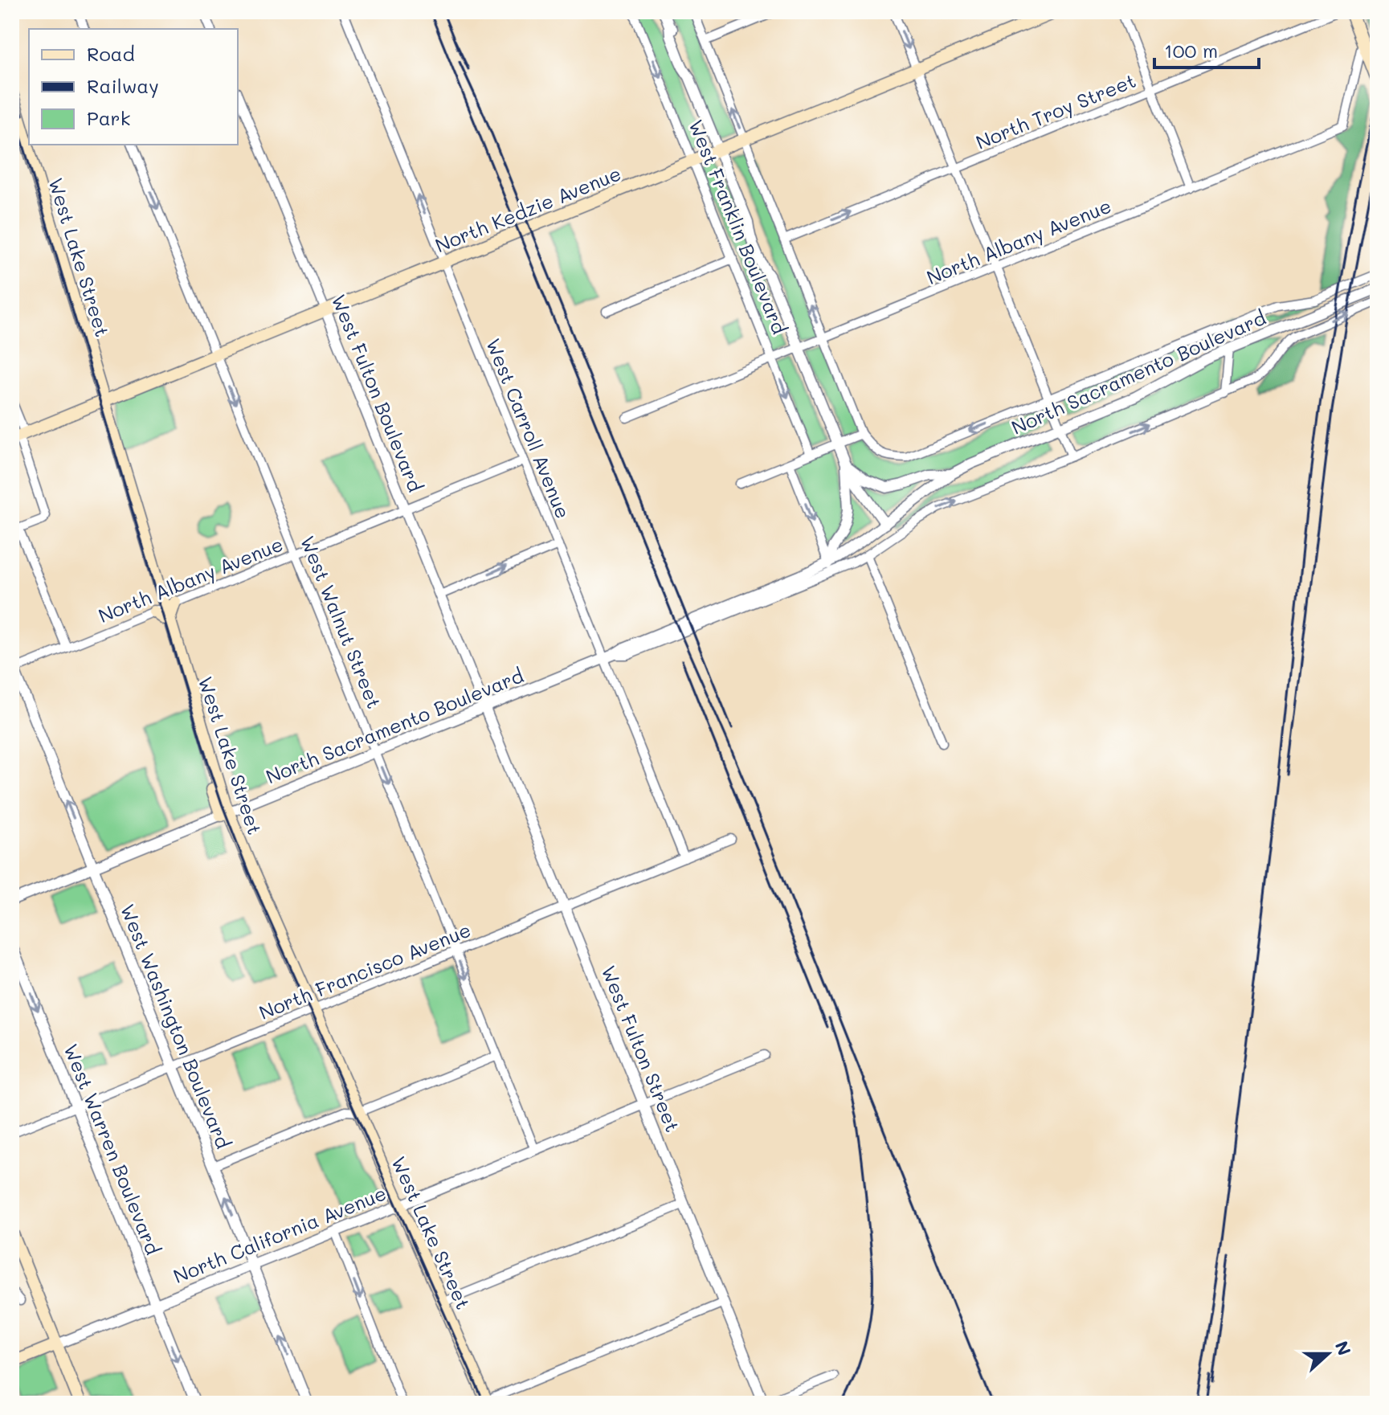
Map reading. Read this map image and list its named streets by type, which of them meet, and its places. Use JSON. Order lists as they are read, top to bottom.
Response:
{
  "streets": {
    "main road": ["North Kedzie Avenue", "West Lake Street"],
    "street": [
      "North Troy Street",
      "West Franklin Boulevard",
      "North Albany Avenue",
      "North Sacramento Boulevard",
      "West Fulton Boulevard",
      "West Carroll Avenue",
      "West Walnut Street",
      "North Francisco Avenue",
      "West Washington Boulevard",
      "West Fulton Street",
      "West Warren Boulevard",
      "North California Avenue"
    ]
  },
  "crossings": [
    ["North Troy Street", "West Franklin Boulevard"],
    ["North Kedzie Avenue", "West Franklin Boulevard"],
    ["North Kedzie Avenue", "West Lake Street"],
    ["North Kedzie Avenue", "West Fulton Boulevard"],
    ["North Kedzie Avenue", "West Carroll Avenue"],
    ["North Kedzie Avenue", "West Walnut Street"],
    ["West Franklin Boulevard", "North Albany Avenue"],
    ["West Franklin Boulevard", "North Sacramento Boulevard"],
    ["North Albany Avenue", "West Lake Street"],
    ["North Albany Avenue", "West Fulton Boulevard"],
    ["North Albany Avenue", "West Carroll Avenue"],
    ["North Albany Avenue", "West Walnut Street"],
    ["North Albany Avenue", "West Washington Boulevard"],
    ["West Lake Street", "North Sacramento Boulevard"],
    ["West Lake Street", "North Francisco Avenue"],
    ["West Lake Street", "North California Avenue"],
    ["North Sacramento Boulevard", "West Fulton Boulevard"],
    ["North Sacramento Boulevard", "West Carroll Avenue"],
    ["North Sacramento Boulevard", "West Walnut Street"],
    ["North Sacramento Boulevard", "West Washington Boulevard"],
    ["North Sacramento Boulevard", "West Fulton Street"],
    ["West Fulton Boulevard", "West Fulton Street"],
    ["West Carroll Avenue", "North Francisco Avenue"],
    ["West Walnut Street", "North Francisco Avenue"],
    ["West Walnut Street", "North California Avenue"],
    ["North Francisco Avenue", "West Washington Boulevard"],
    ["North Francisco Avenue", "West Fulton Street"],
    ["North Francisco Avenue", "West Warren Boulevard"],
    ["West Washington Boulevard", "North California Avenue"],
    ["West Fulton Street", "North California Avenue"],
    ["West Warren Boulevard", "North California Avenue"]
  ],
  "one_way": ["West Walnut Street", "West Washington Boulevard", "West Warren Boulevard"],
  "legend": ["Road", "Railway", "Park"],
  "scale_bar": "100 m",
  "north": "right"
}
